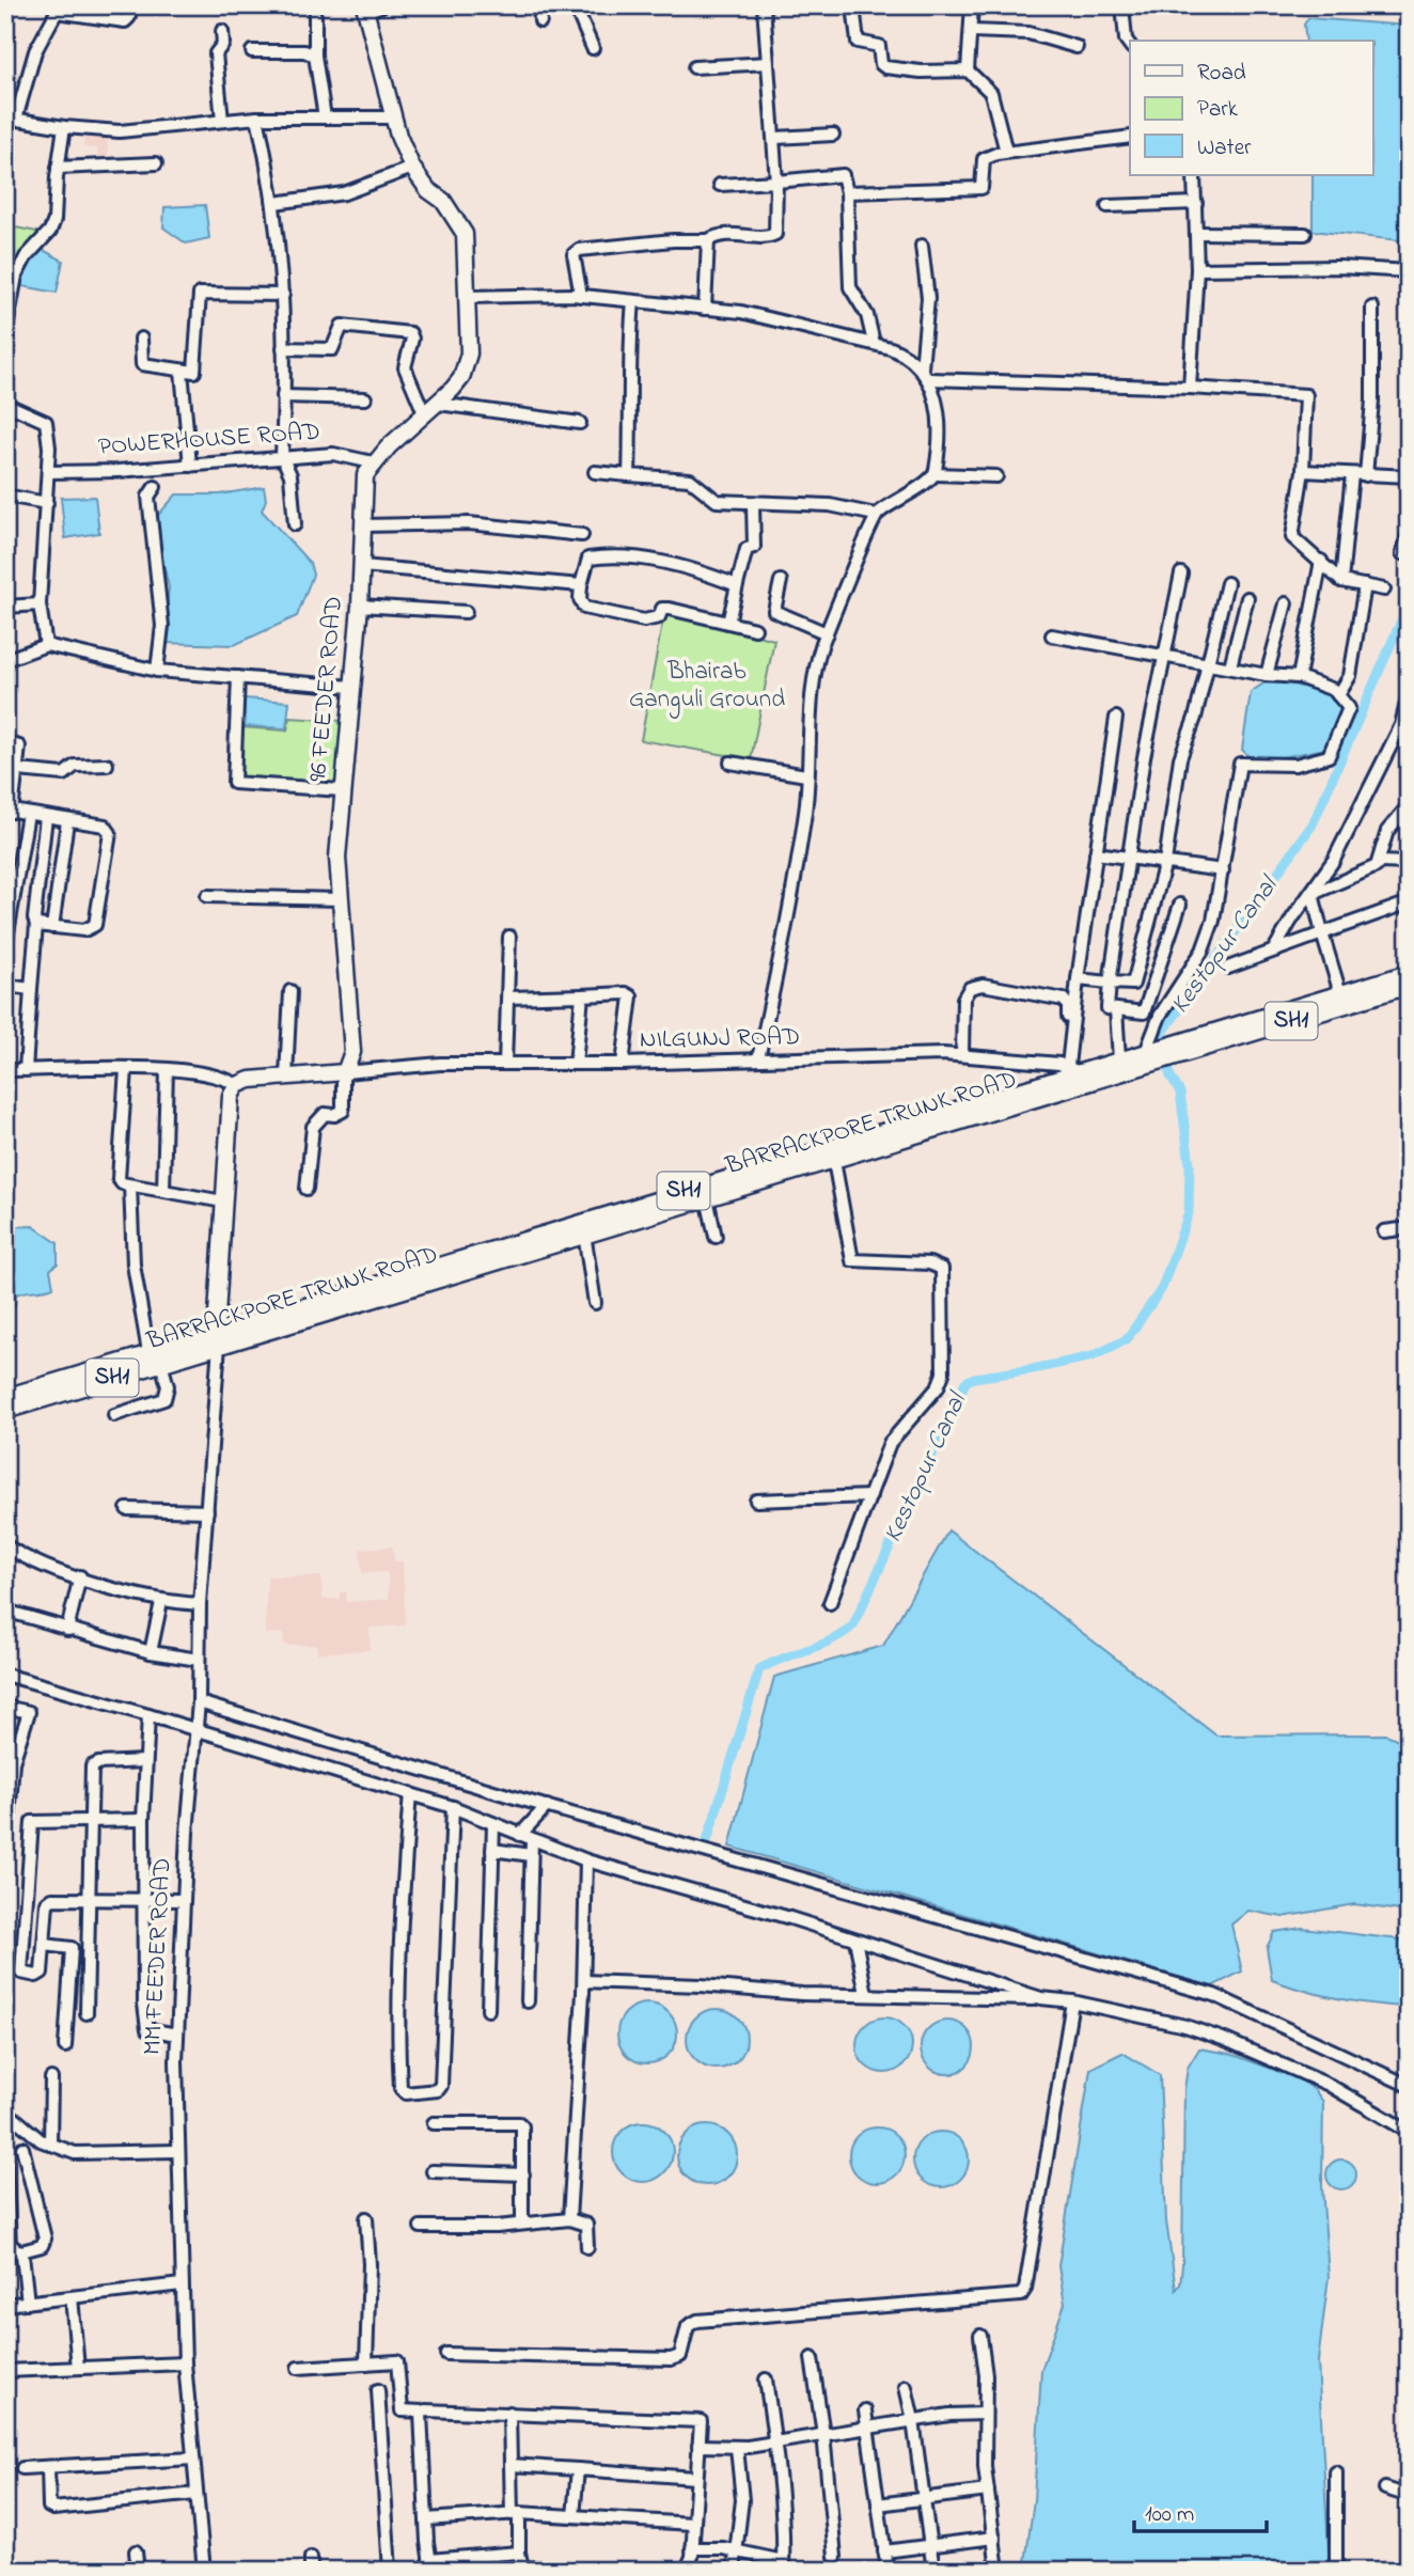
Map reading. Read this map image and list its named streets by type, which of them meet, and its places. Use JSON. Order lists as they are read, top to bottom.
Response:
{
  "streets": {
    "main road": ["96 FEEDER ROAD", "SH1", "BARRACKPORE TRUNK ROAD"],
    "street": ["POWERHOUSE ROAD", "NILGUNJ ROAD", "MM FEEDER ROAD"]
  },
  "crossings": [
    ["POWERHOUSE ROAD", "96 FEEDER ROAD"],
    ["96 FEEDER ROAD", "NILGUNJ ROAD"],
    ["NILGUNJ ROAD", "BARRACKPORE TRUNK ROAD"],
    ["BARRACKPORE TRUNK ROAD", "MM FEEDER ROAD"]
  ],
  "water": ["Kestopur Canal"],
  "parks": ["Bhairab Ganguli Ground"],
  "legend": ["Road", "Park", "Water"],
  "scale_bar": "100 m"
}
